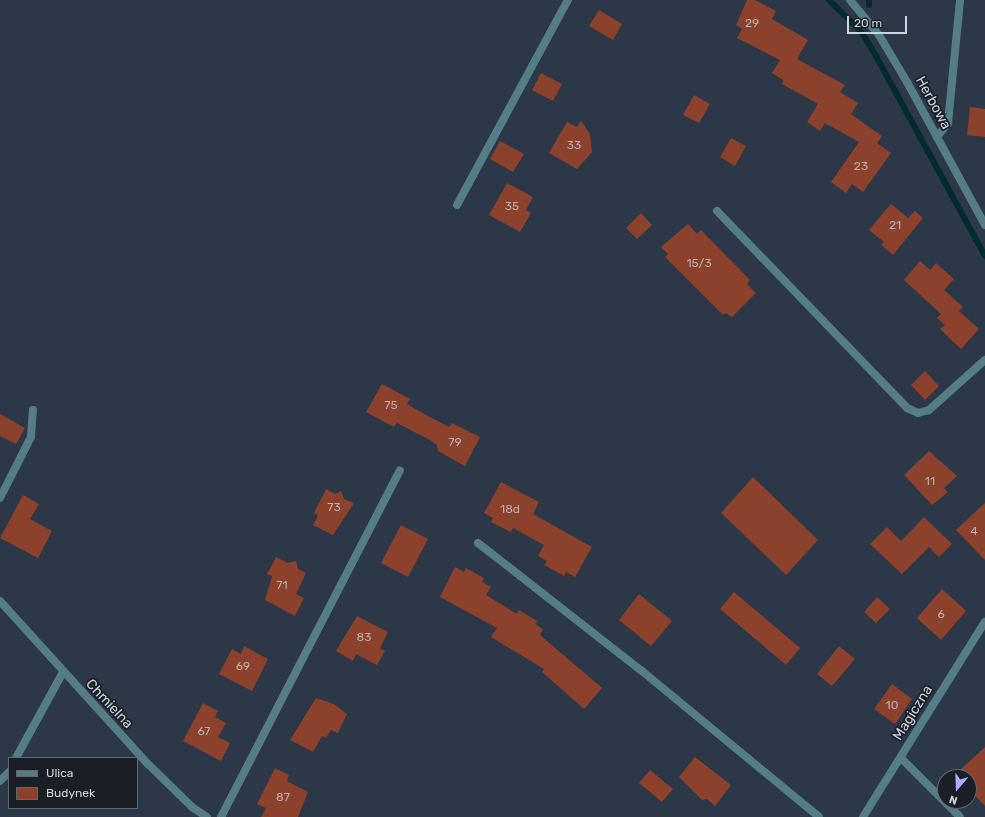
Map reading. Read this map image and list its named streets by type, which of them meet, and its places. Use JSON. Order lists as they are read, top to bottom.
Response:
{
  "streets": {
    "street": ["Herbowa", "Chmielna", "Magiczna"]
  },
  "house_numbers": [
    "29",
    "33",
    "23",
    "35",
    "21",
    "15/3",
    "75",
    "79",
    "11",
    "73",
    "18d",
    "4",
    "71",
    "6",
    "83",
    "69",
    "10",
    "67",
    "87"
  ],
  "legend": ["Ulica", "Budynek"],
  "scale_bar": "20 m",
  "north": "bottom"
}
